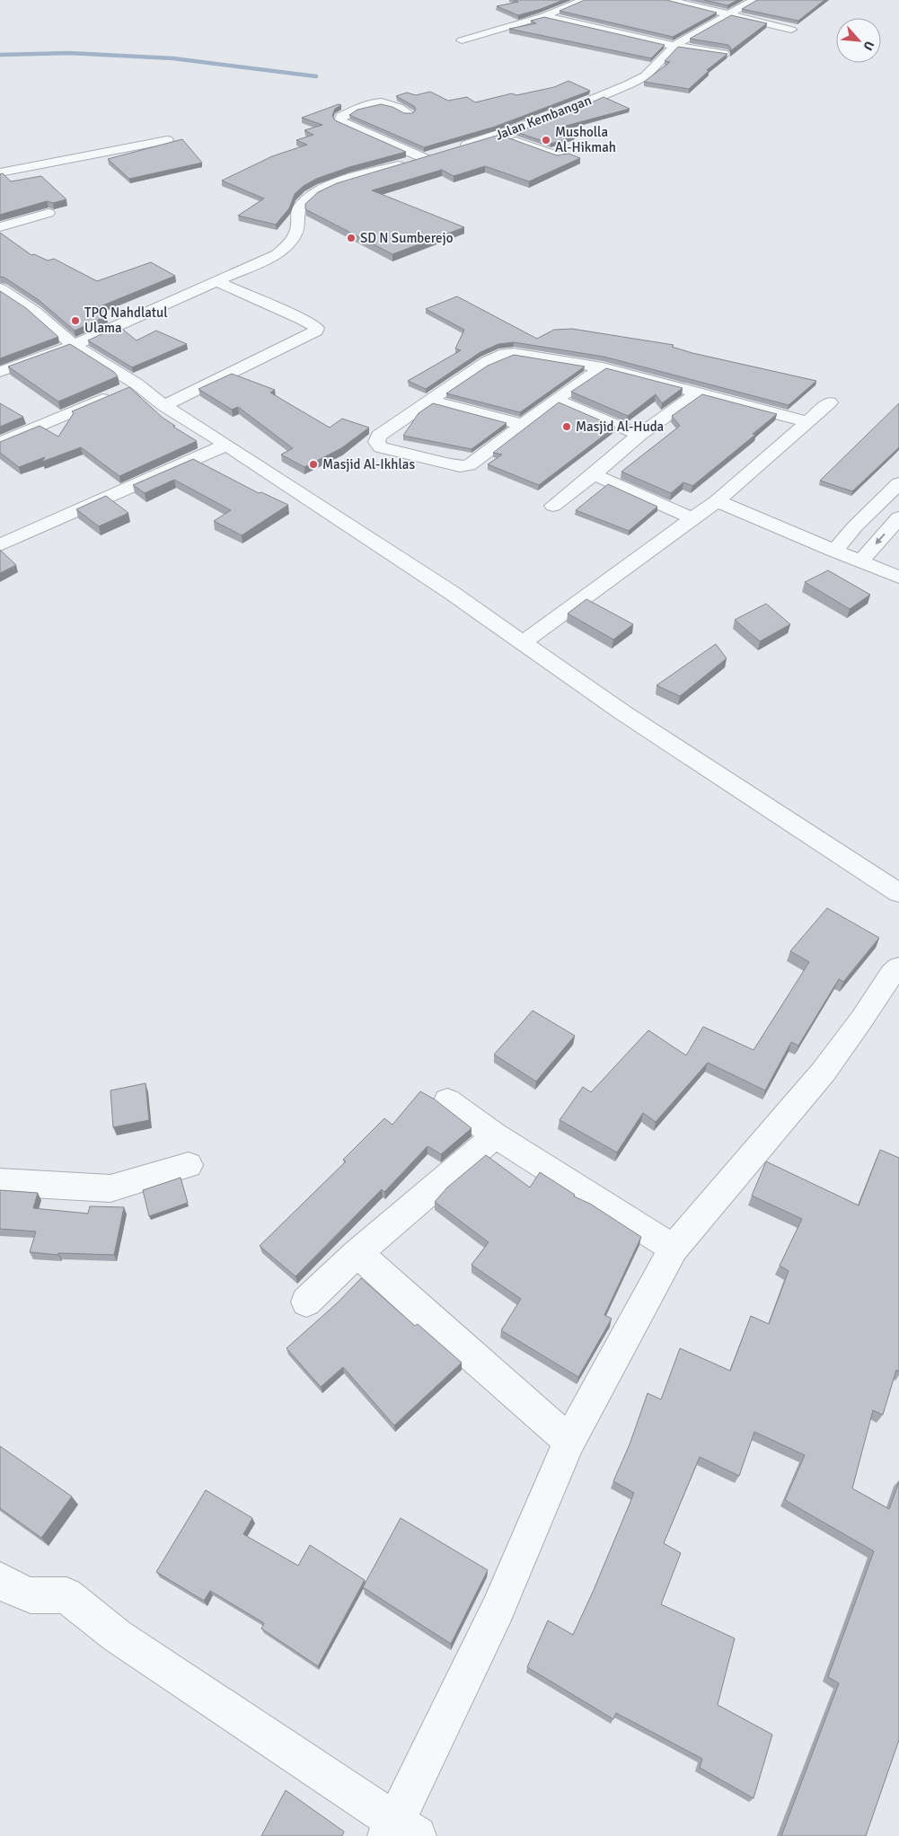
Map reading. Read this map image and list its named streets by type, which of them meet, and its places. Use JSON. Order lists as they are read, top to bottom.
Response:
{
  "streets": {
    "street": ["Jalan Kembangan"]
  },
  "places": [
    "Musholla Al-Hikmah",
    "SD N Sumberejo",
    "TPQ Nahdlatul Ulama",
    "Masjid Al-Huda",
    "Masjid Al-Ikhlas"
  ],
  "north": "bottom right"
}
